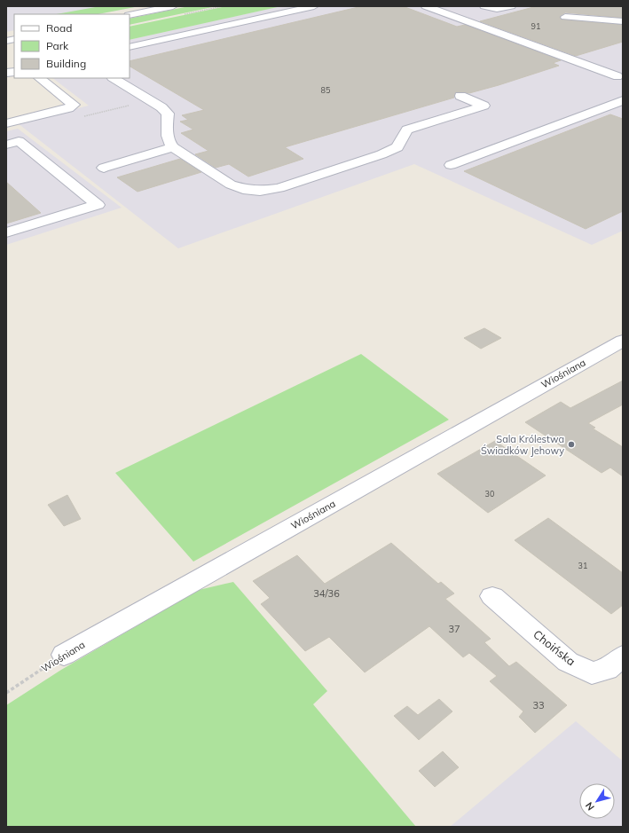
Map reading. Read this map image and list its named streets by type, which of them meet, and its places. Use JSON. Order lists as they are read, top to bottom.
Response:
{
  "streets": {
    "street": ["Wiośniana", "Choińska"]
  },
  "places": ["Sala Królestwa Świadków Jehowy"],
  "house_numbers": [
    "91",
    "85",
    "30",
    "31",
    "34/36",
    "37",
    "33"
  ],
  "legend": ["Road", "Park", "Building"],
  "north": "bottom left"
}
